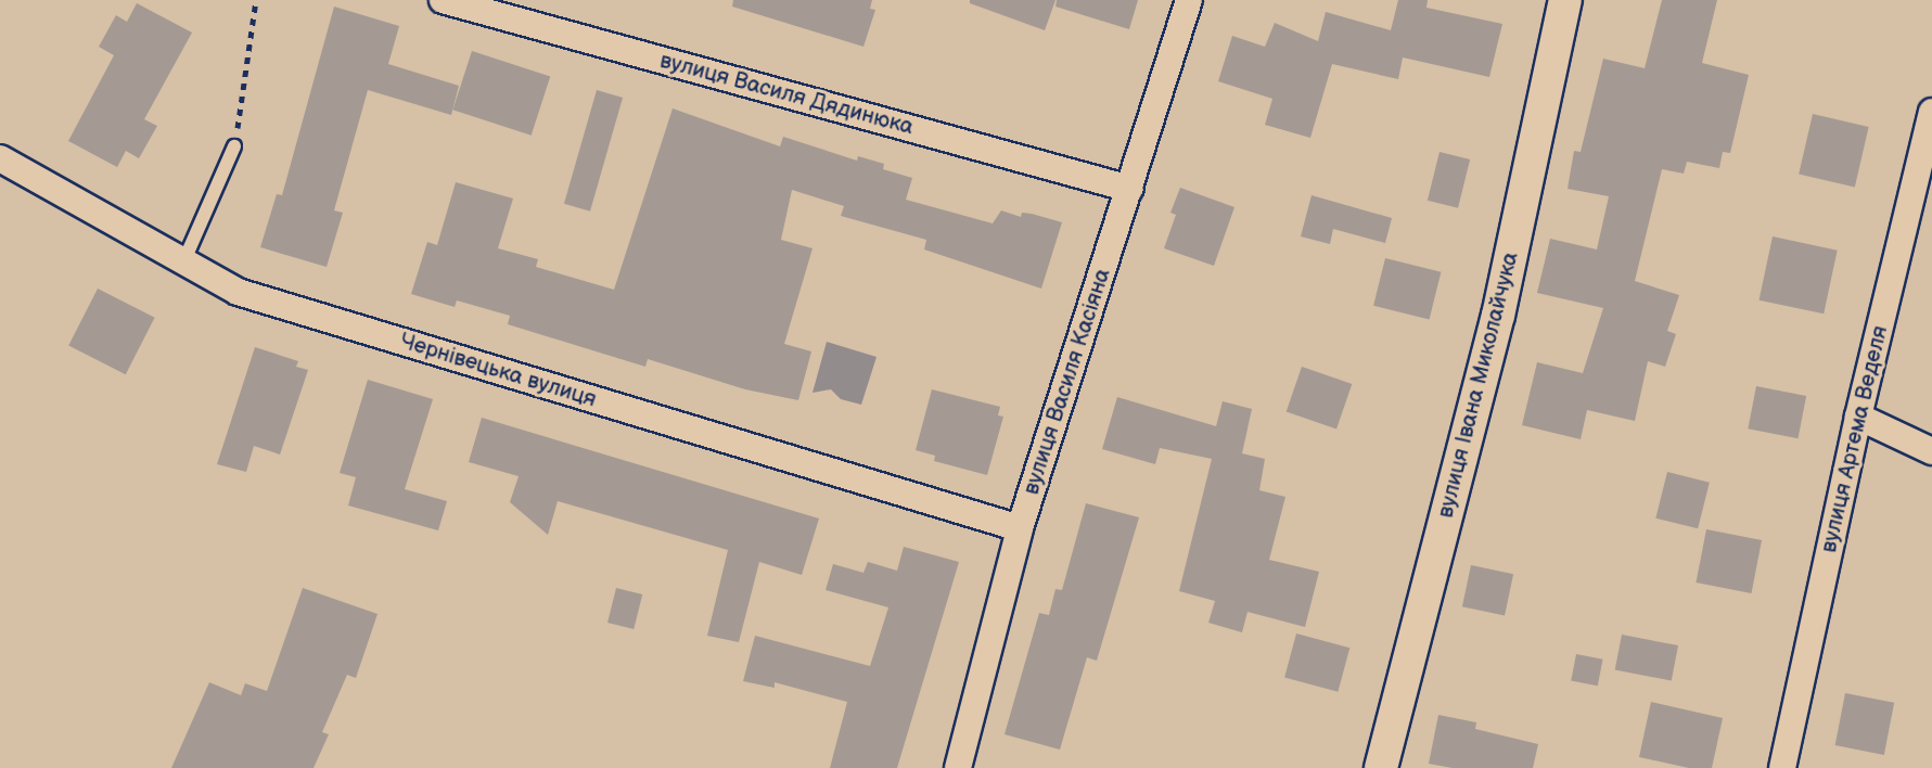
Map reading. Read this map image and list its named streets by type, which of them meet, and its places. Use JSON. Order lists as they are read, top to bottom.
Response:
{
  "streets": {
    "street": [
      "вулиця Василя Дядинюка",
      "Чернівецька вулиця",
      "вулиця Василя Касіяна",
      "вулиця Івана Миколайчука",
      "вулиця Артема Веделя"
    ]
  },
  "crossings": [
    ["вулиця Василя Дядинюка", "вулиця Василя Касіяна"],
    ["Чернівецька вулиця", "вулиця Василя Касіяна"]
  ]
}
